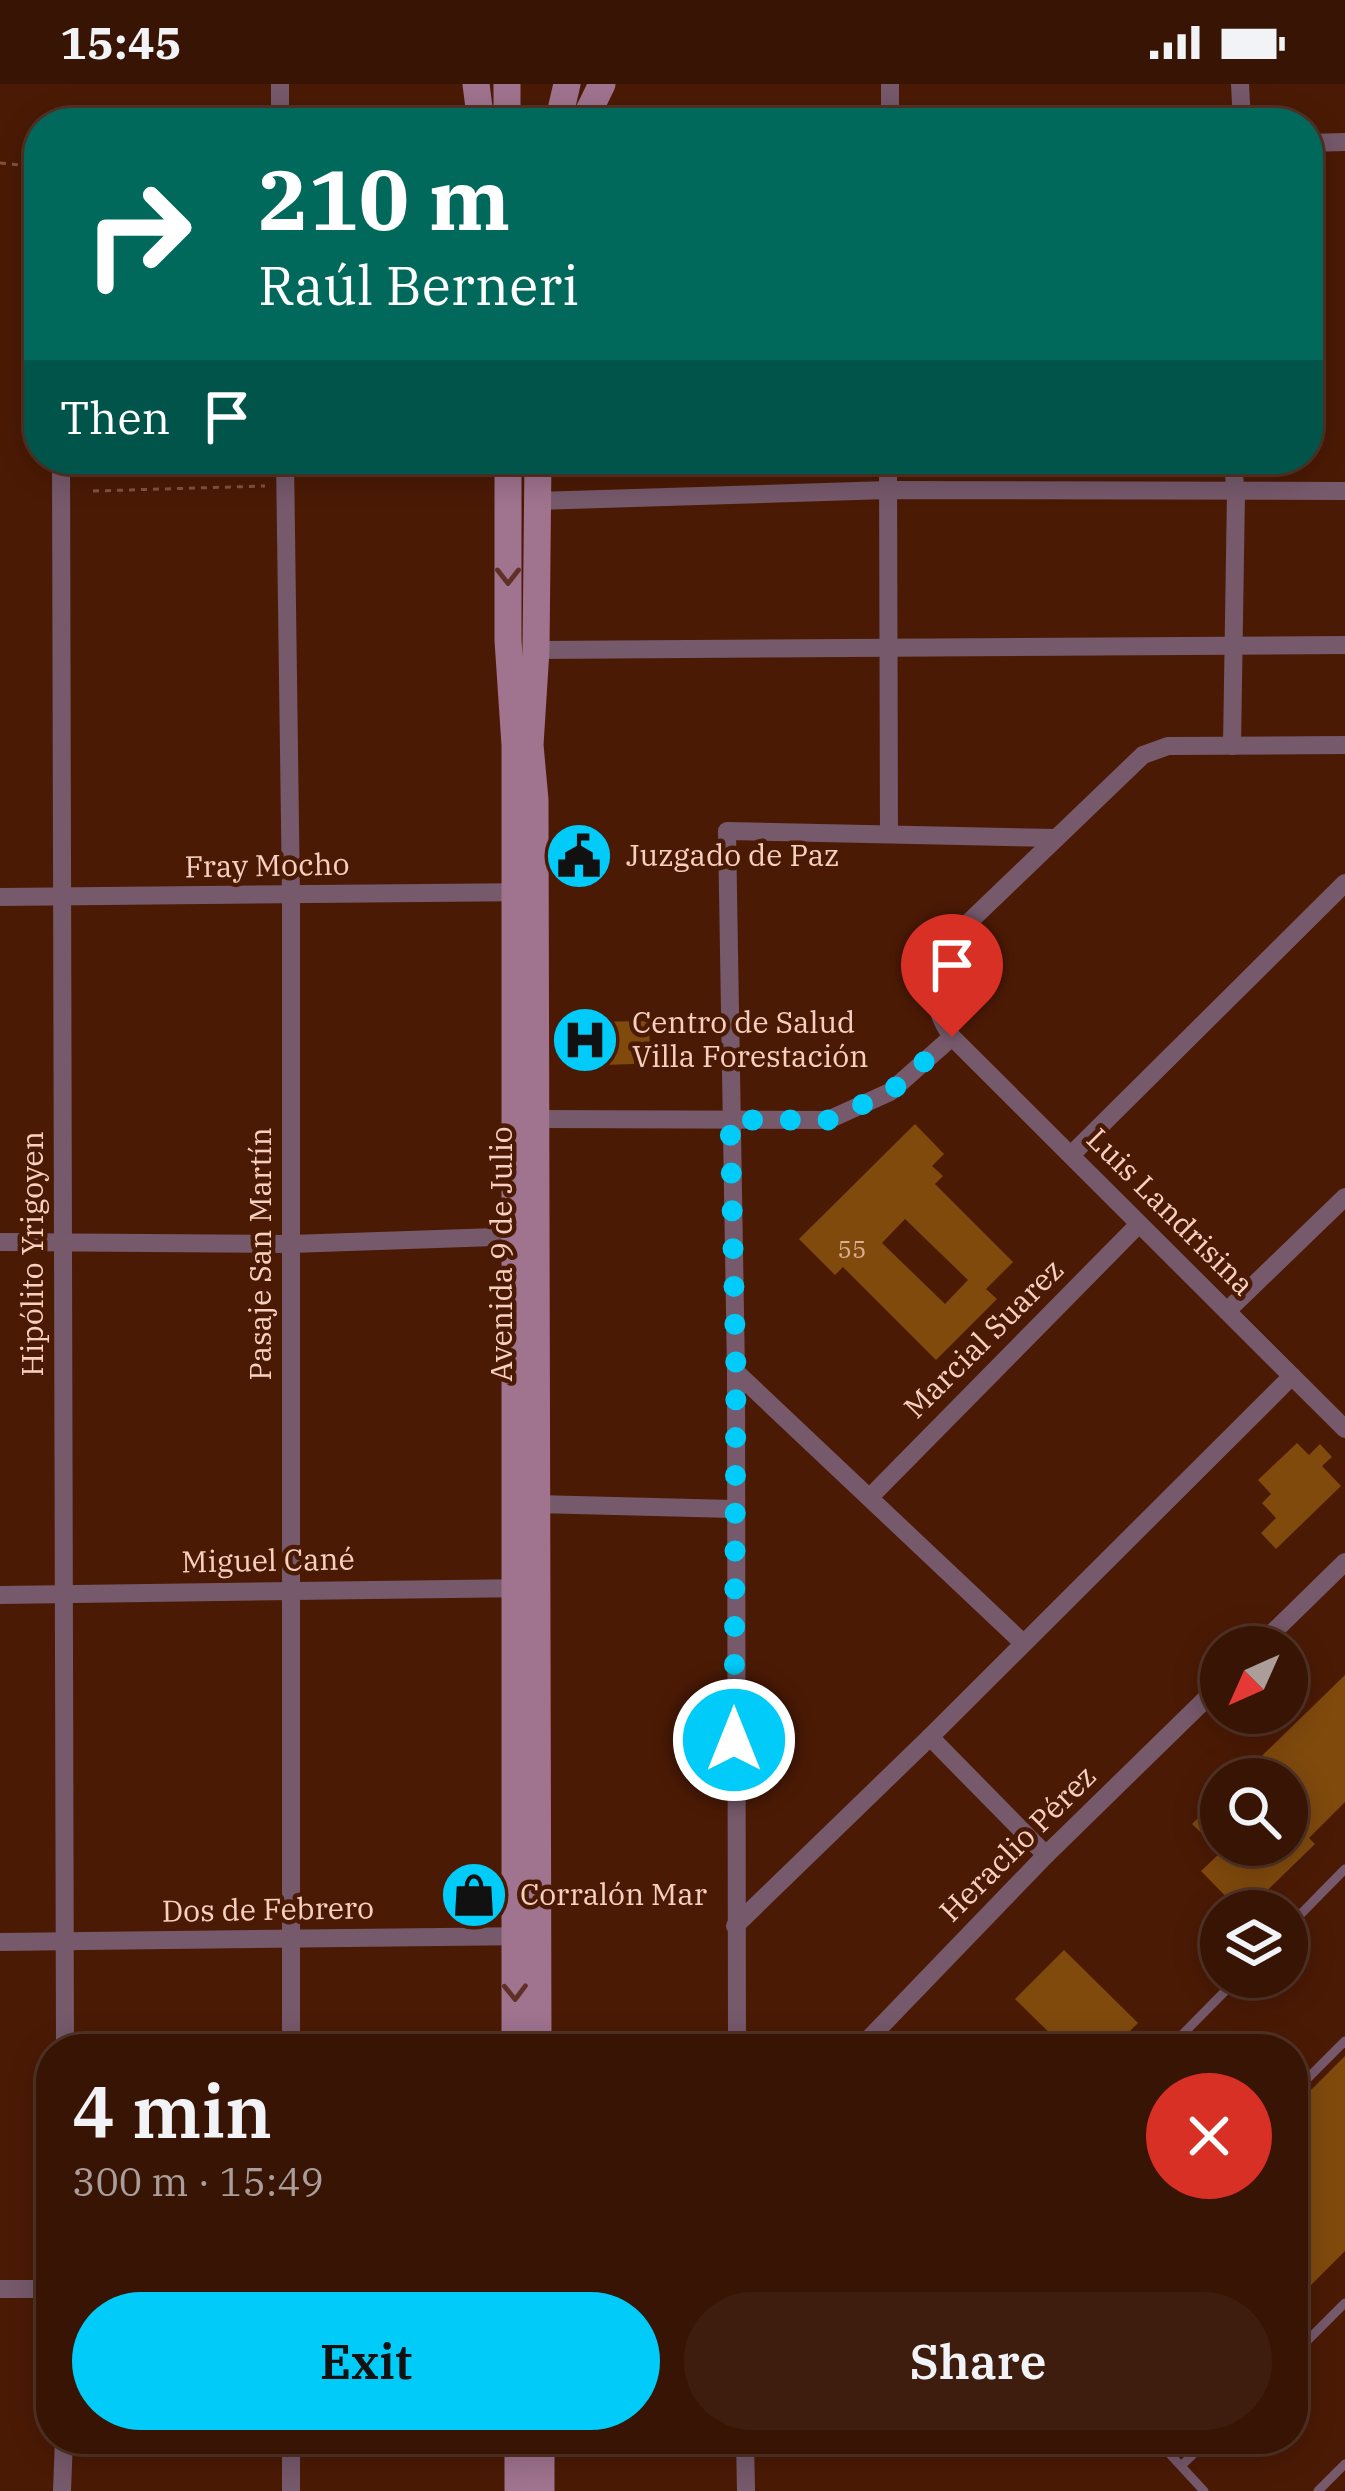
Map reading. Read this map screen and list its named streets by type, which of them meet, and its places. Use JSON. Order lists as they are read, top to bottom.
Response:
{
  "streets": {
    "main road": ["Avenida 9 de Julio"],
    "street": [
      "Fray Mocho",
      "Luis Landrisina",
      "Hipólito Yrigoyen",
      "Pasaje San Martín",
      "Marcial Suarez",
      "Miguel Cané",
      "Heraclio Pérez",
      "Dos de Febrero"
    ]
  },
  "crossings": [
    ["Fray Mocho", "Hipólito Yrigoyen"],
    ["Fray Mocho", "Pasaje San Martín"],
    ["Fray Mocho", "Avenida 9 de Julio"],
    ["Luis Landrisina", "Marcial Suarez"],
    ["Hipólito Yrigoyen", "Miguel Cané"],
    ["Hipólito Yrigoyen", "Dos de Febrero"],
    ["Pasaje San Martín", "Miguel Cané"],
    ["Pasaje San Martín", "Dos de Febrero"],
    ["Avenida 9 de Julio", "Miguel Cané"],
    ["Avenida 9 de Julio", "Dos de Febrero"]
  ],
  "places": {
    "public building": ["Juzgado de Paz"],
    "hospital": ["Centro de Salud Villa Forestación"],
    "shop": ["Corralón Mar"]
  },
  "house_numbers": ["55"],
  "north": "bottom left",
  "page": {
    "status": "15:45",
    "turn": ["210 m", "Raúl Berneri"],
    "then": "Then",
    "heading": ["4 min", "300 m · 15:49"],
    "buttons": ["Exit", "Share"]
  }
}
